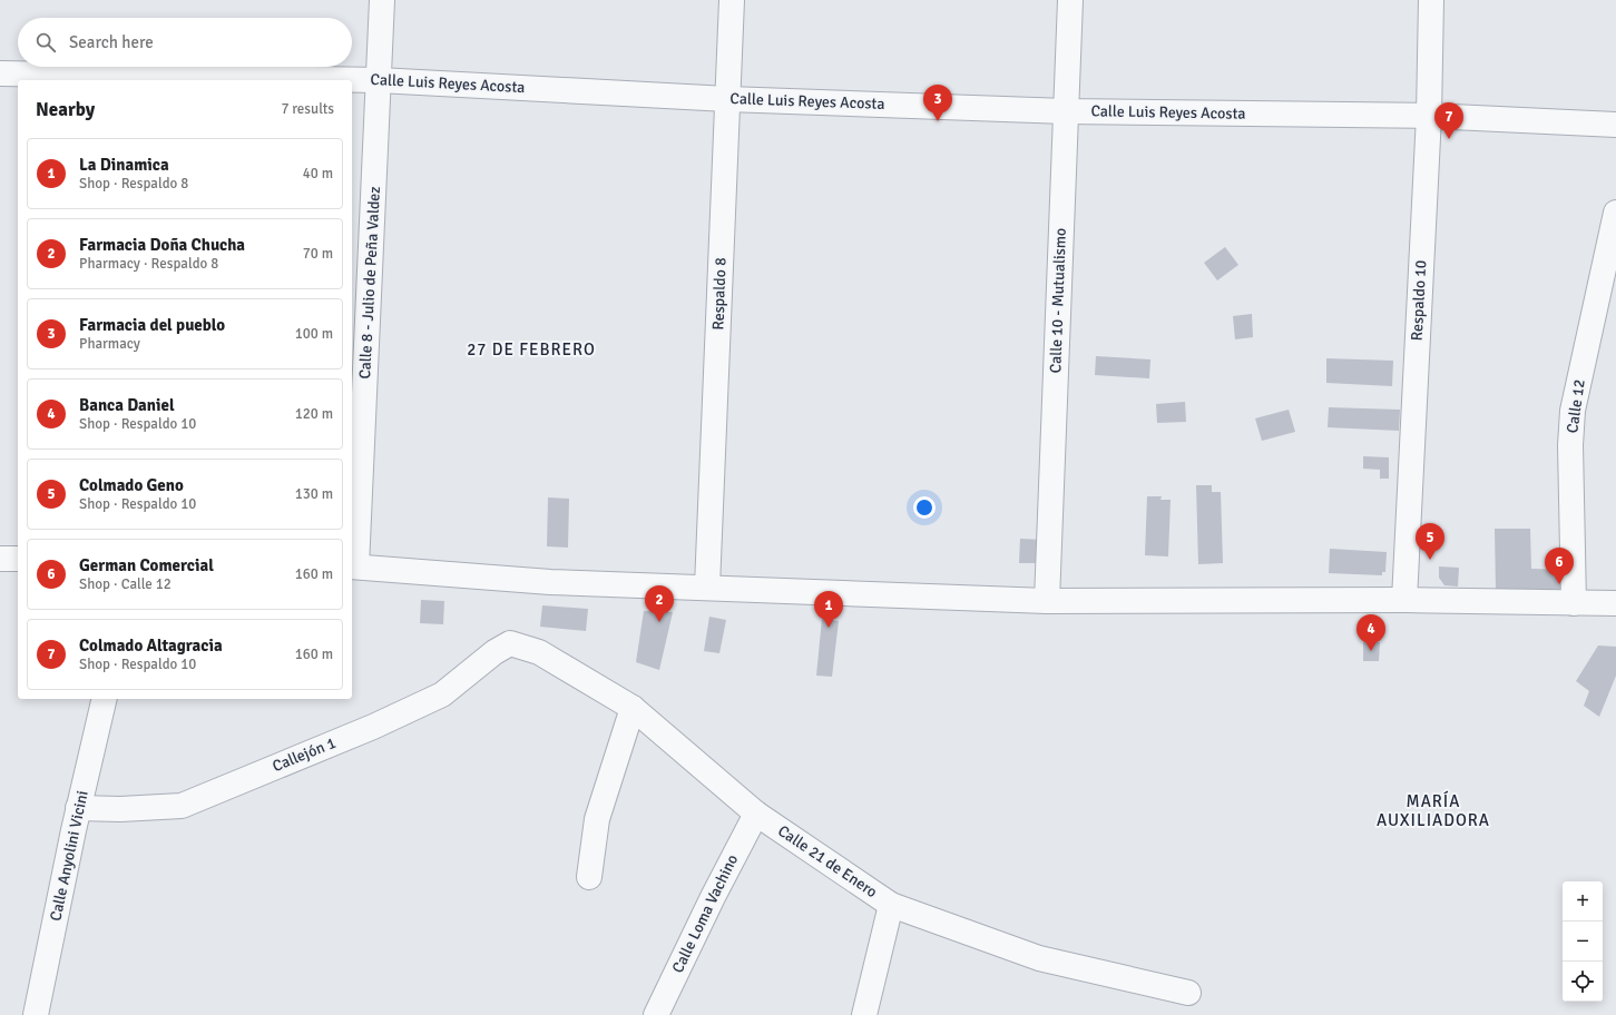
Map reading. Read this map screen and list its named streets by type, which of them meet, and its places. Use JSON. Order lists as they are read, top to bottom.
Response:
{
  "streets": {
    "street": [
      "Calle Luis Reyes Acosta",
      "Calle 8 - Julio de Peña Valdez",
      "Respaldo 8",
      "Calle 10 - Mutualismo",
      "Respaldo 10",
      "Calle 12",
      "Callejón 1",
      "Calle Anyolini Vicini",
      "Calle 21 de Enero",
      "Calle Loma Vachino"
    ]
  },
  "crossings": [
    ["Calle Luis Reyes Acosta", "Calle 8 - Julio de Peña Valdez"],
    ["Calle Luis Reyes Acosta", "Respaldo 8"],
    ["Calle Luis Reyes Acosta", "Calle 10 - Mutualismo"],
    ["Calle Luis Reyes Acosta", "Respaldo 10"],
    ["Callejón 1", "Calle Anyolini Vicini"],
    ["Callejón 1", "Calle 21 de Enero"],
    ["Calle 21 de Enero", "Calle Loma Vachino"]
  ],
  "districts": ["27 DE FEBRERO", "MARÍA AUXILIADORA"],
  "page": {
    "search": "Search here",
    "heading": ["Nearby", "7 results"],
    "pins": [
      "3",
      "7",
      "5",
      "6",
      "2",
      "1",
      "4"
    ],
    "list": [
      {
        "mark": "1",
        "name": "La Dinamica",
        "note": "Shop · Respaldo 8",
        "value": "40 m"
      },
      {
        "mark": "2",
        "name": "Farmacia Doña Chucha",
        "note": "Pharmacy · Respaldo 8",
        "value": "70 m"
      },
      {
        "mark": "3",
        "name": "Farmacia del pueblo",
        "note": "Pharmacy",
        "value": "100 m"
      },
      {
        "mark": "4",
        "name": "Banca Daniel",
        "note": "Shop · Respaldo 10",
        "value": "120 m"
      },
      {
        "mark": "5",
        "name": "Colmado Geno",
        "note": "Shop · Respaldo 10",
        "value": "130 m"
      },
      {
        "mark": "6",
        "name": "German Comercial",
        "note": "Shop · Calle 12",
        "value": "160 m"
      },
      {
        "mark": "7",
        "name": "Colmado Altagracia",
        "note": "Shop · Respaldo 10",
        "value": "160 m"
      }
    ],
    "map_buttons": ["+", "−"]
  }
}
